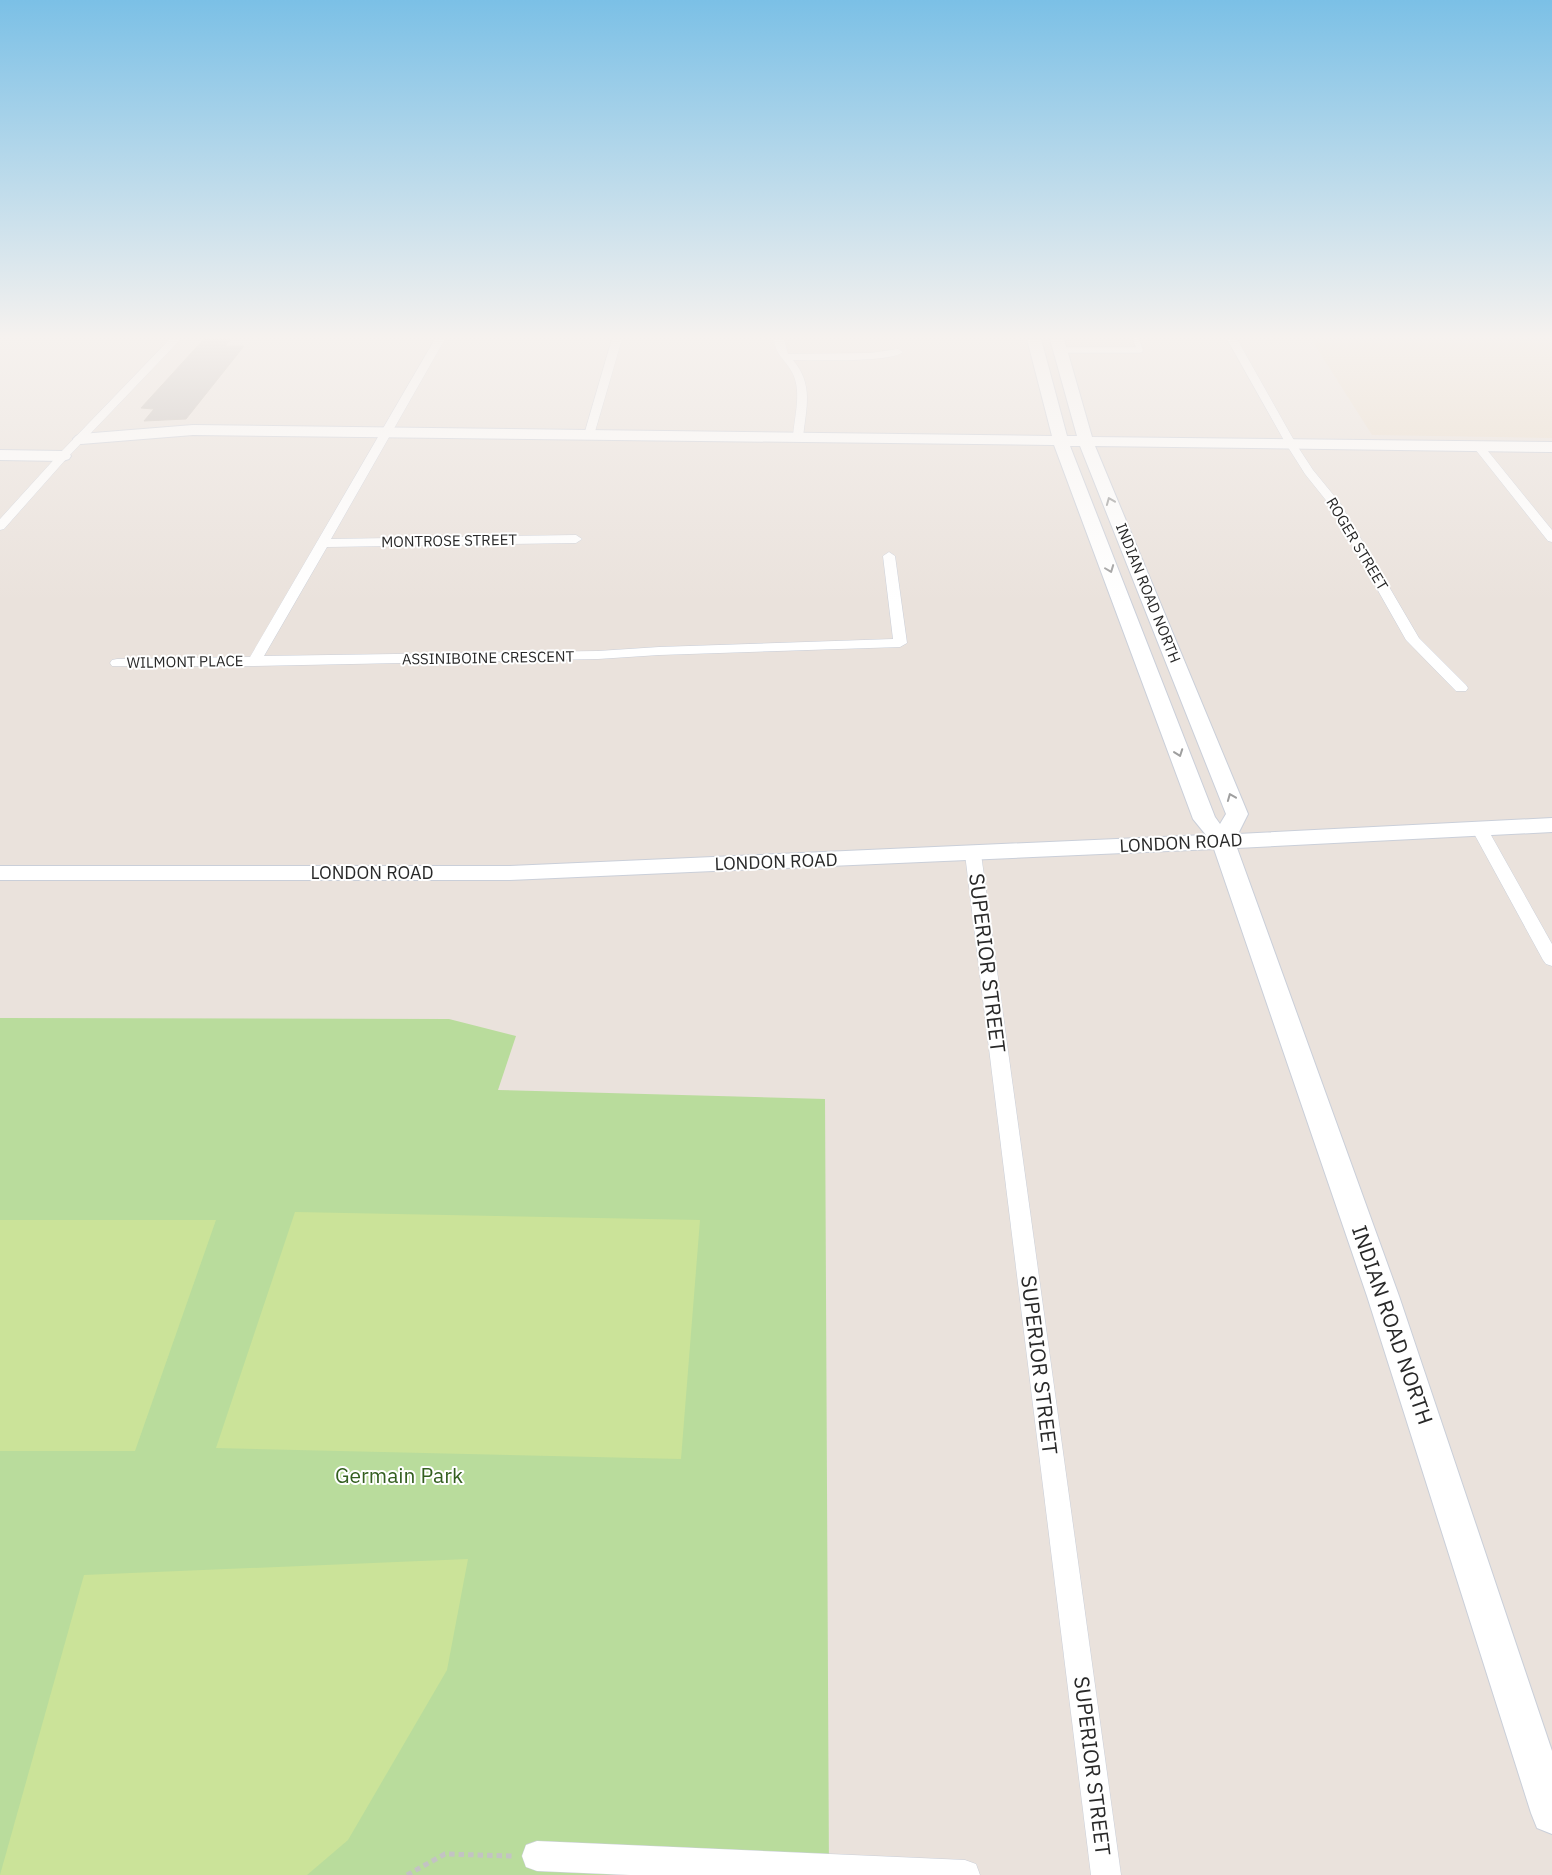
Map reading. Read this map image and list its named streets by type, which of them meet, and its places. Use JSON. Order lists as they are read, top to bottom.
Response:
{
  "streets": {
    "main road": ["INDIAN ROAD NORTH", "LONDON ROAD"],
    "street": [
      "MONTROSE STREET",
      "ROGER STREET",
      "ASSINIBOINE CRESCENT",
      "WILMONT PLACE",
      "SUPERIOR STREET"
    ]
  },
  "crossings": [
    ["INDIAN ROAD NORTH", "LONDON ROAD"],
    ["ASSINIBOINE CRESCENT", "WILMONT PLACE"],
    ["LONDON ROAD", "SUPERIOR STREET"]
  ],
  "parks": ["Germain Park"]
}
